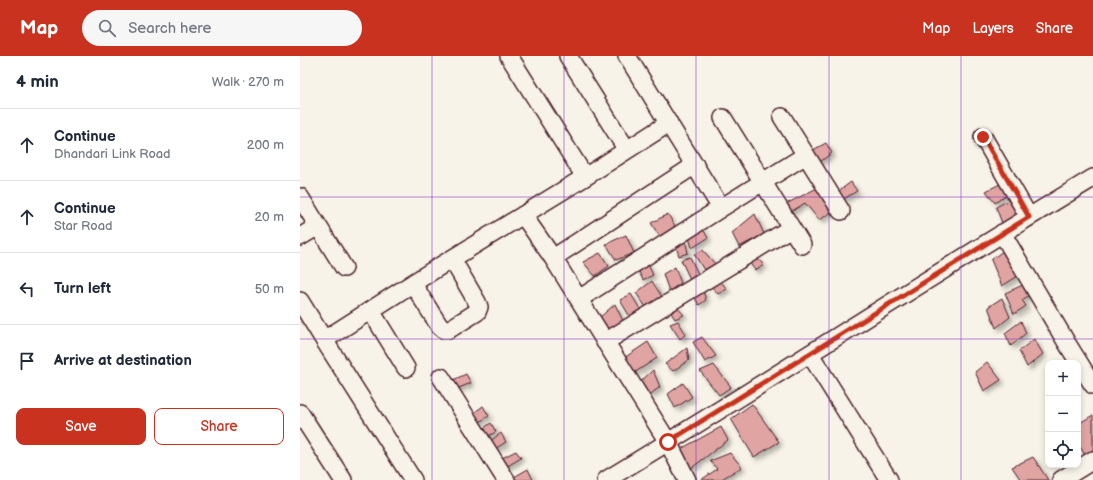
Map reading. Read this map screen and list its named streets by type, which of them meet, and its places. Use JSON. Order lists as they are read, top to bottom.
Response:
{
  "page": {
    "header": "Map",
    "search": "Search here",
    "nav": ["Map", "Layers", "Share"],
    "heading": ["4 min", "Walk · 270 m"],
    "list": [
      ["Continue", "Dhandari Link Road", "200 m"],
      ["Continue", "Star Road", "20 m"],
      ["Turn left", "50 m"],
      "Arrive at destination"
    ],
    "map_buttons": ["+", "−"],
    "buttons": ["Save", "Share"]
  }
}
